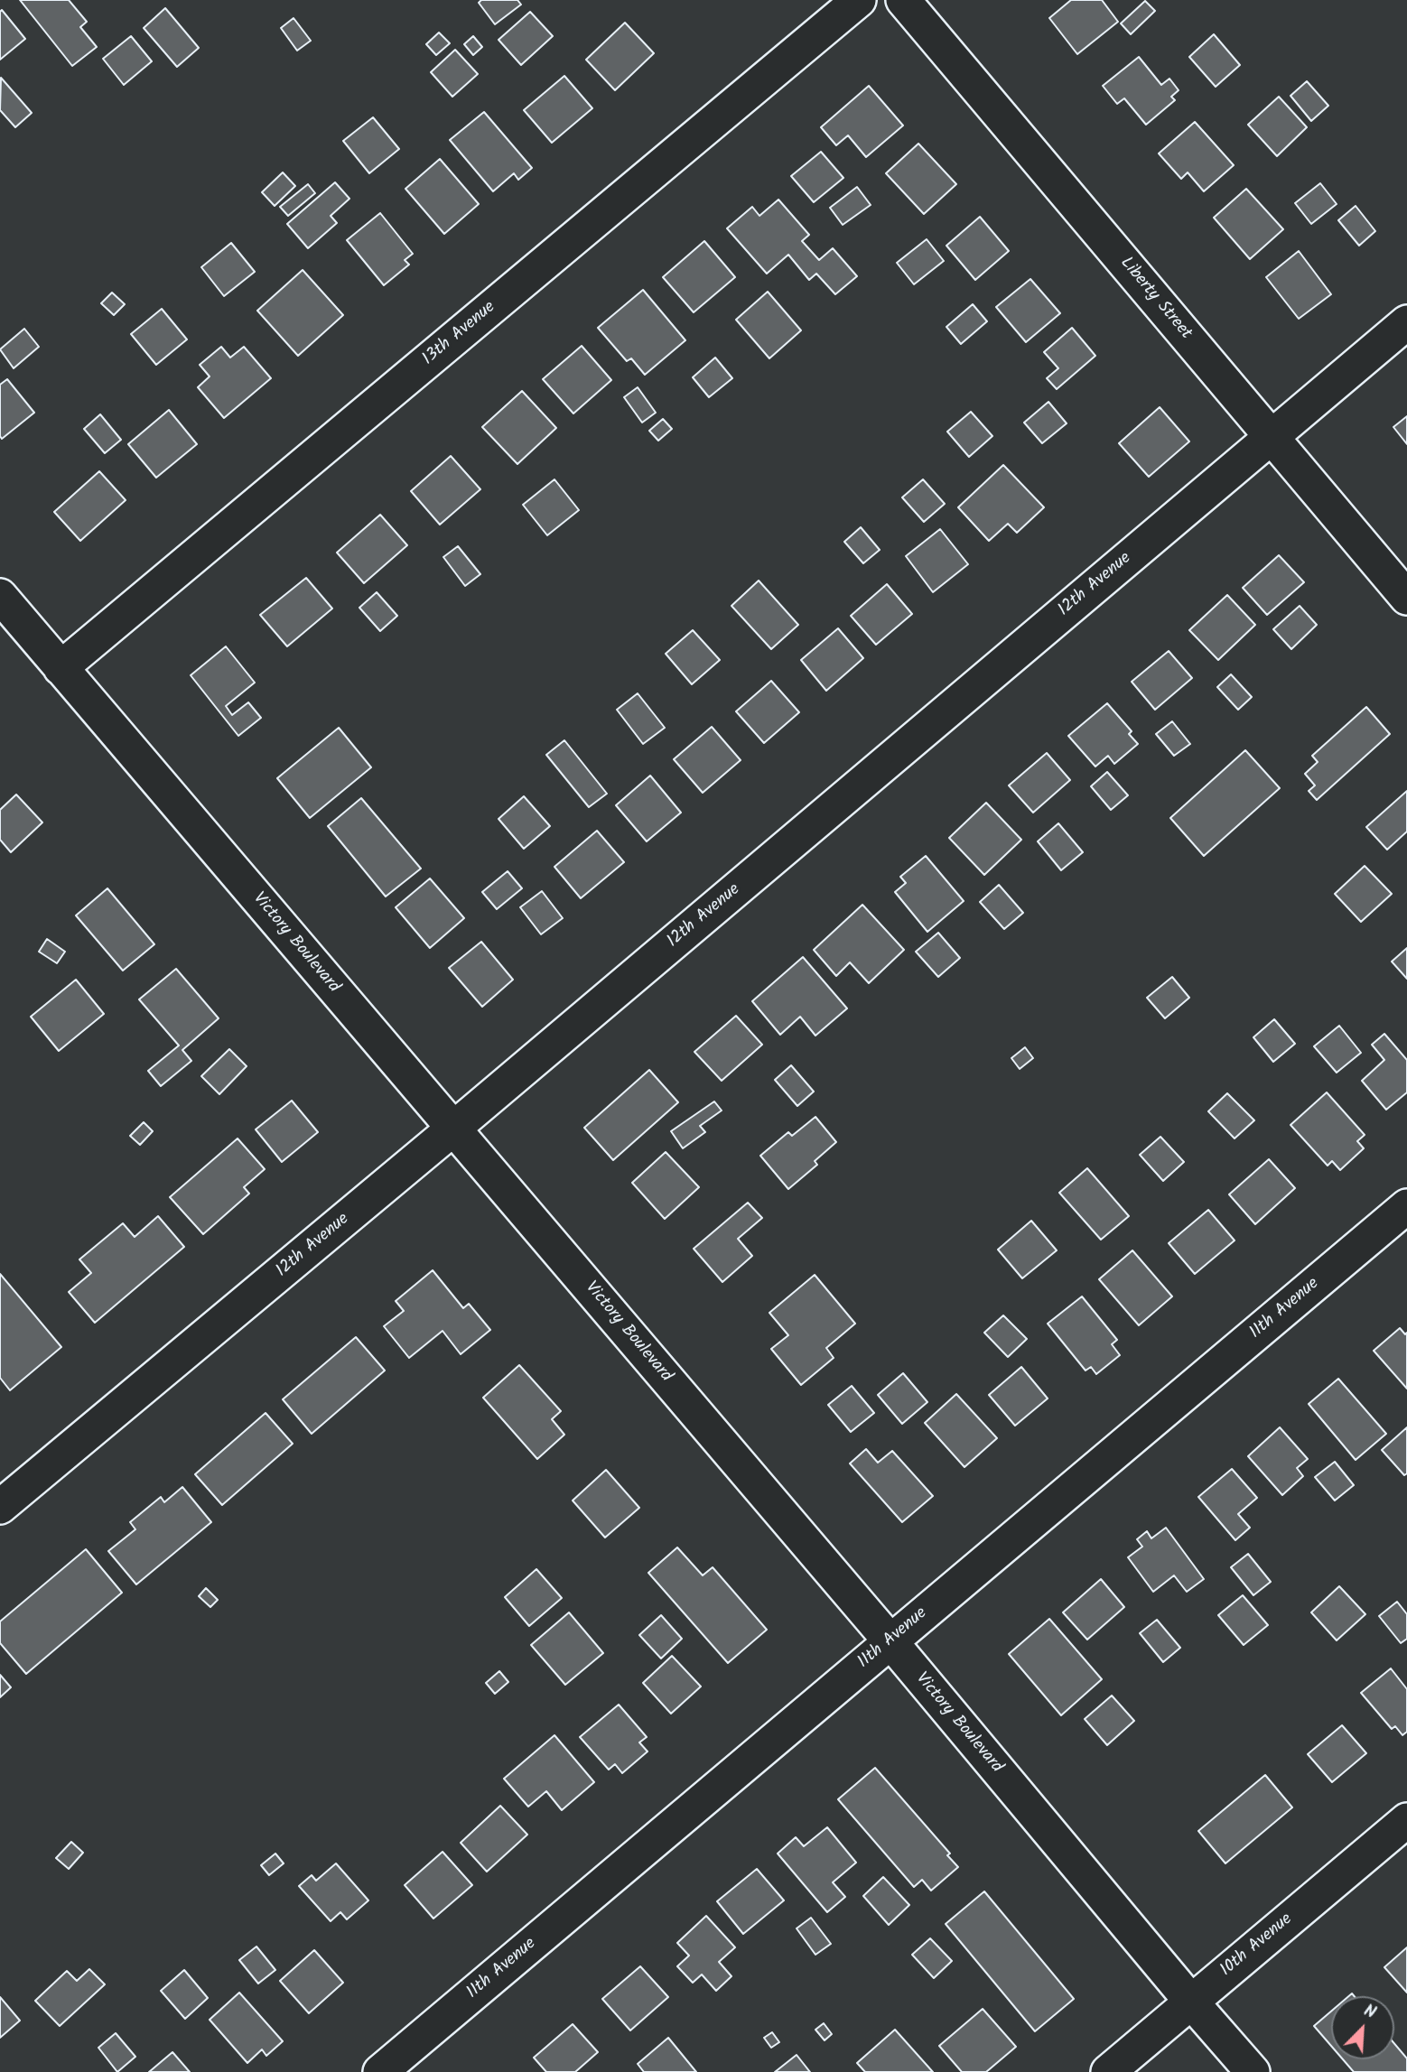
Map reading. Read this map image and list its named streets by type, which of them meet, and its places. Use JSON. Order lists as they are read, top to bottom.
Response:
{
  "streets": {
    "street": [
      "Liberty Street",
      "13th Avenue",
      "12th Avenue",
      "Victory Boulevard",
      "11th Avenue",
      "10th Avenue"
    ]
  },
  "crossings": [
    ["Liberty Street", "12th Avenue"],
    ["13th Avenue", "Victory Boulevard"],
    ["12th Avenue", "Victory Boulevard"],
    ["Victory Boulevard", "11th Avenue"],
    ["Victory Boulevard", "10th Avenue"]
  ],
  "north": "top right"
}
